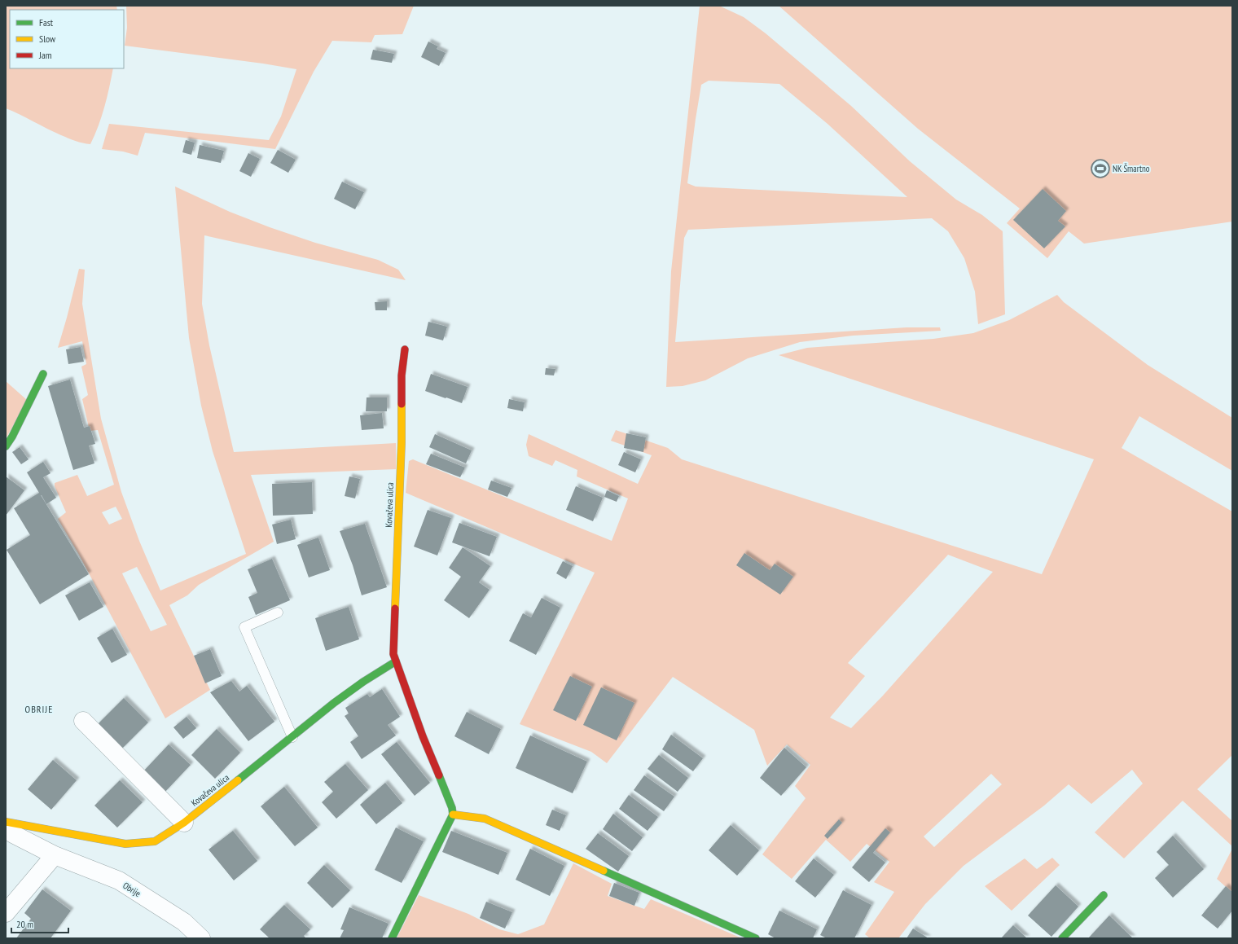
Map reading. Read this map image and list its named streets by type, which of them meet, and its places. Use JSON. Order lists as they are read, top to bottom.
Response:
{
  "streets": {
    "street": ["Kovačeva ulica", "Obrije"]
  },
  "districts": ["OBRIJE"],
  "places": {
    "sports": ["NK Šmartno"]
  },
  "legend": ["Fast", "Slow", "Jam"],
  "scale_bar": "20 m"
}
